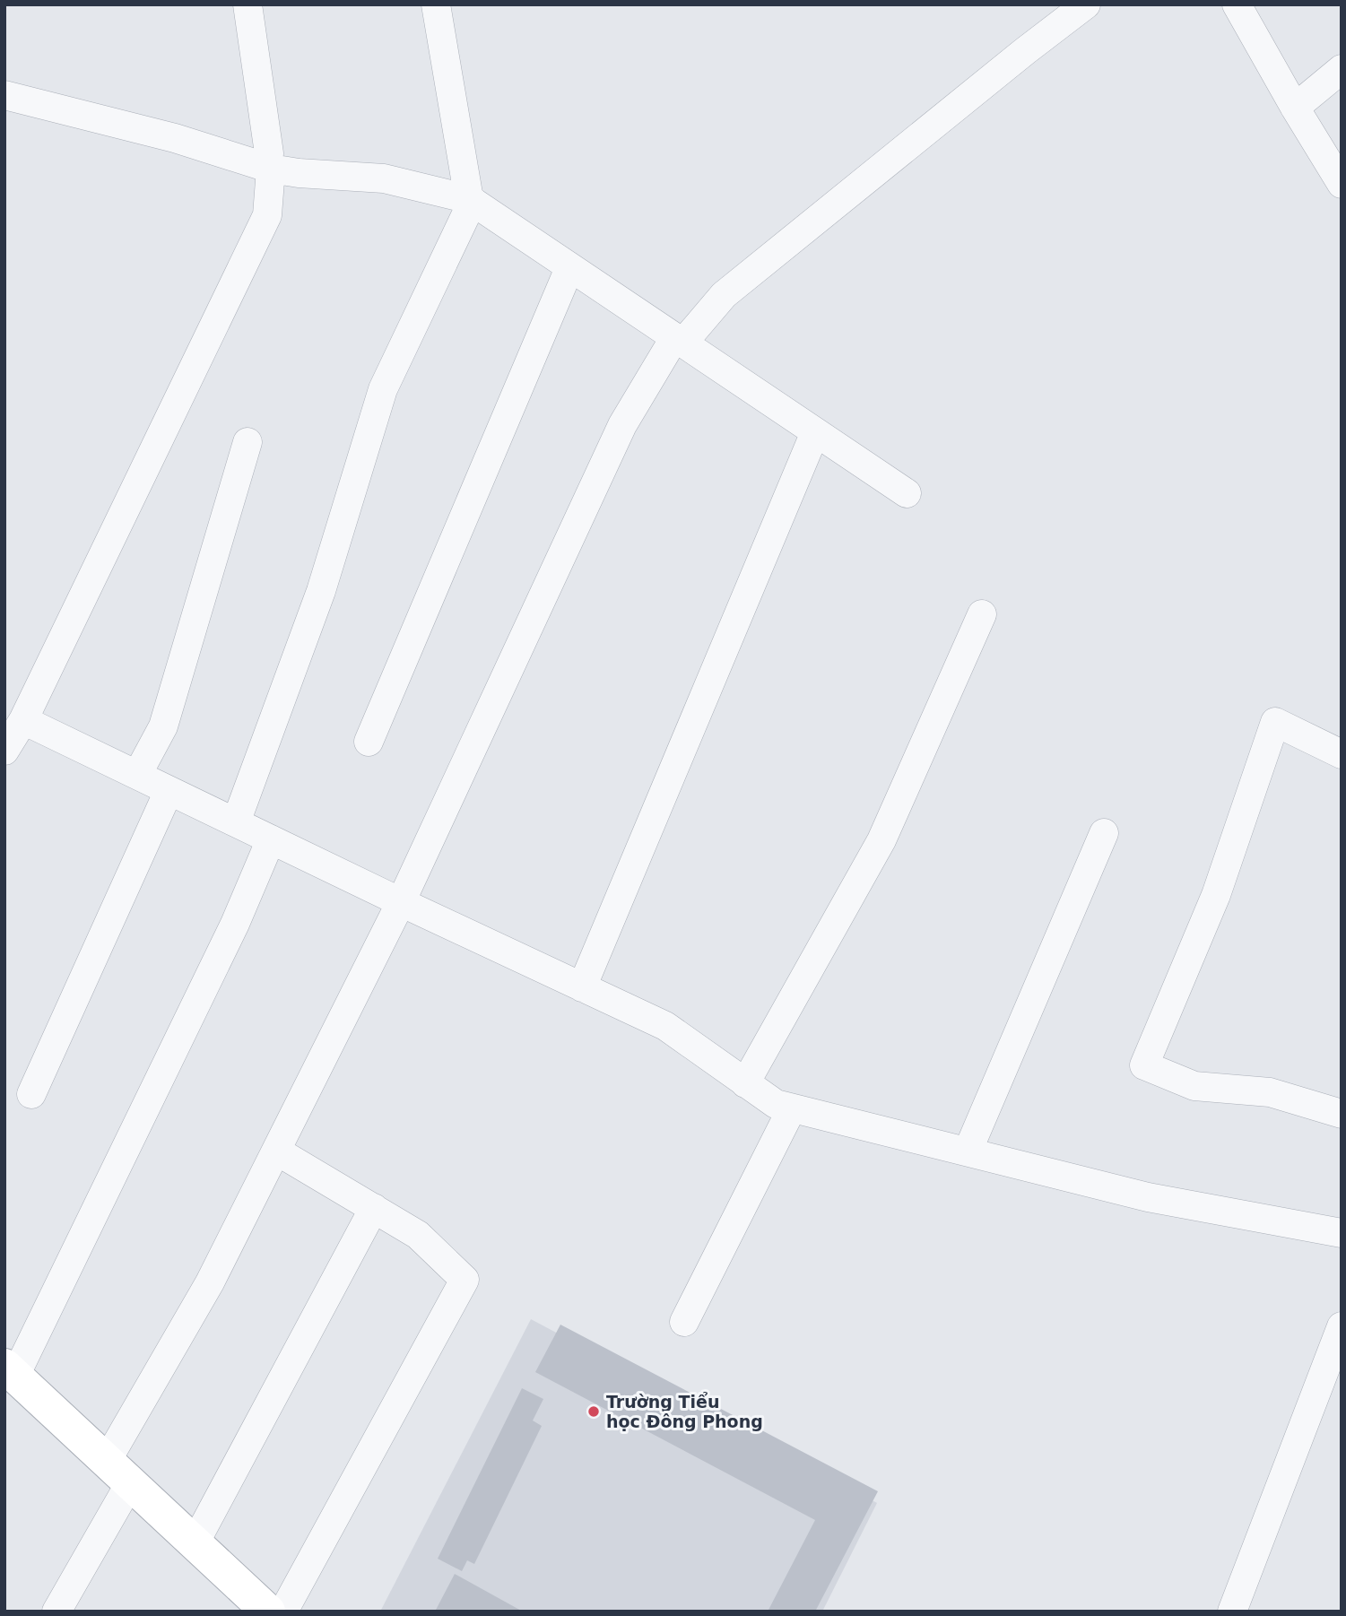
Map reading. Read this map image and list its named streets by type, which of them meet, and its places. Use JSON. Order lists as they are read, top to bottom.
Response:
{
  "places": ["Trường Tiểu học Đông Phong"]
}
